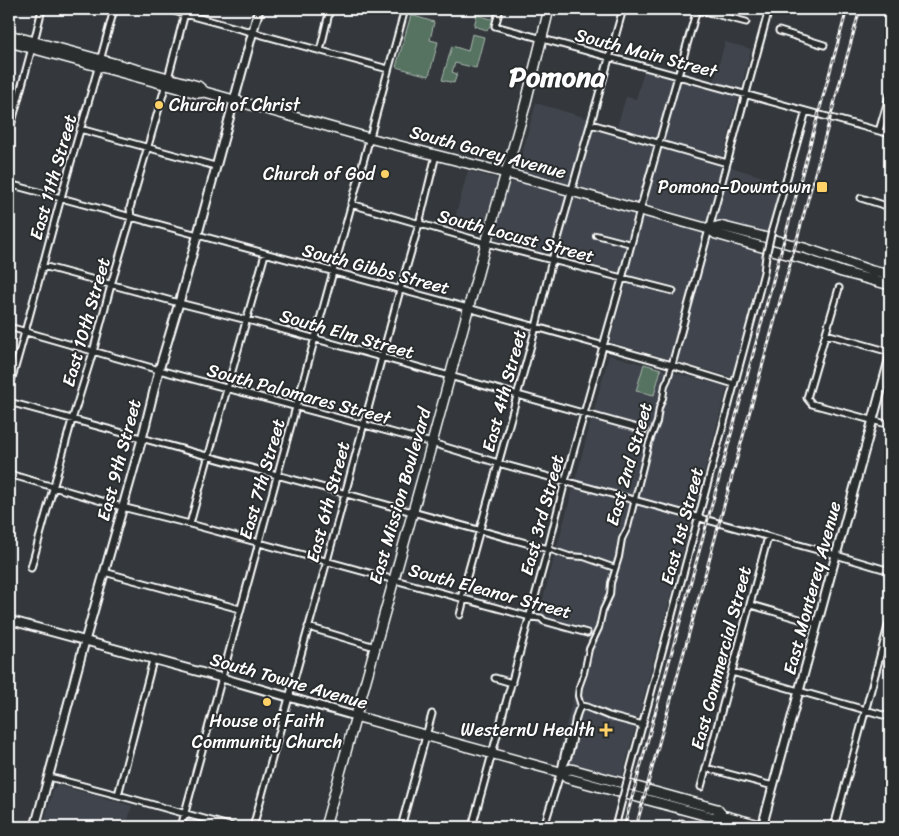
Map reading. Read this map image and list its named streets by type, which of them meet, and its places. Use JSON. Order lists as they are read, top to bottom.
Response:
{
  "streets": {
    "main road": ["South Garey Avenue", "East Mission Boulevard", "South Towne Avenue"],
    "street": [
      "South Main Street",
      "East 11th Street",
      "South Locust Street",
      "South Gibbs Street",
      "East 10th Street",
      "South Elm Street",
      "East 4th Street",
      "South Palomares Street",
      "East 9th Street",
      "East 2nd Street",
      "East 7th Street",
      "East 6th Street",
      "East 3rd Street",
      "East 1st Street",
      "East Monterey Avenue",
      "South Eleanor Street",
      "East Commercial Street"
    ]
  },
  "crossings": [
    ["South Main Street", "East 4th Street"],
    ["South Main Street", "East 2nd Street"],
    ["South Main Street", "East Mission Boulevard"],
    ["South Main Street", "East 3rd Street"],
    ["South Main Street", "East 1st Street"],
    ["South Garey Avenue", "East 11th Street"],
    ["South Garey Avenue", "East 10th Street"],
    ["South Garey Avenue", "East 4th Street"],
    ["South Garey Avenue", "East 9th Street"],
    ["South Garey Avenue", "East 2nd Street"],
    ["South Garey Avenue", "East 7th Street"],
    ["South Garey Avenue", "East Mission Boulevard"],
    ["South Garey Avenue", "East 6th Street"],
    ["South Garey Avenue", "East 3rd Street"],
    ["East 11th Street", "South Gibbs Street"],
    ["East 11th Street", "South Elm Street"],
    ["East 11th Street", "South Palomares Street"],
    ["South Locust Street", "East 4th Street"],
    ["South Locust Street", "East 7th Street"],
    ["South Locust Street", "East Mission Boulevard"],
    ["South Locust Street", "East 6th Street"],
    ["South Locust Street", "East 3rd Street"],
    ["South Gibbs Street", "East 10th Street"],
    ["South Gibbs Street", "East 4th Street"],
    ["South Gibbs Street", "East 9th Street"],
    ["South Gibbs Street", "East 2nd Street"],
    ["South Gibbs Street", "East 7th Street"],
    ["South Gibbs Street", "East Mission Boulevard"],
    ["South Gibbs Street", "East 6th Street"],
    ["South Gibbs Street", "East 3rd Street"],
    ["South Gibbs Street", "East 1st Street"],
    ["East 10th Street", "South Elm Street"],
    ["East 10th Street", "South Palomares Street"],
    ["East 10th Street", "South Eleanor Street"],
    ["South Elm Street", "East 4th Street"],
    ["South Elm Street", "East 9th Street"],
    ["South Elm Street", "East 7th Street"],
    ["South Elm Street", "East Mission Boulevard"],
    ["South Elm Street", "East 6th Street"],
    ["South Elm Street", "East 3rd Street"],
    ["East 4th Street", "South Palomares Street"],
    ["East 4th Street", "South Eleanor Street"],
    ["South Palomares Street", "East 9th Street"],
    ["South Palomares Street", "East 2nd Street"],
    ["South Palomares Street", "East 7th Street"],
    ["South Palomares Street", "East Mission Boulevard"],
    ["South Palomares Street", "East 6th Street"],
    ["South Palomares Street", "East 3rd Street"],
    ["South Palomares Street", "East 1st Street"],
    ["South Palomares Street", "East Monterey Avenue"],
    ["South Palomares Street", "East Commercial Street"],
    ["East 9th Street", "South Eleanor Street"],
    ["East 9th Street", "South Towne Avenue"],
    ["East 7th Street", "South Eleanor Street"],
    ["East 7th Street", "South Towne Avenue"],
    ["East Mission Boulevard", "South Eleanor Street"],
    ["East Mission Boulevard", "South Towne Avenue"],
    ["East 6th Street", "South Eleanor Street"],
    ["East 6th Street", "South Towne Avenue"],
    ["East 3rd Street", "South Eleanor Street"],
    ["East 3rd Street", "South Towne Avenue"]
  ],
  "districts": ["Pomona"],
  "places": {
    "other": ["Church of Christ", "Church of God", "House of Faith Community Church"],
    "transit": ["Pomona–Downtown"],
    "health": ["WesternU Health"]
  }
}
